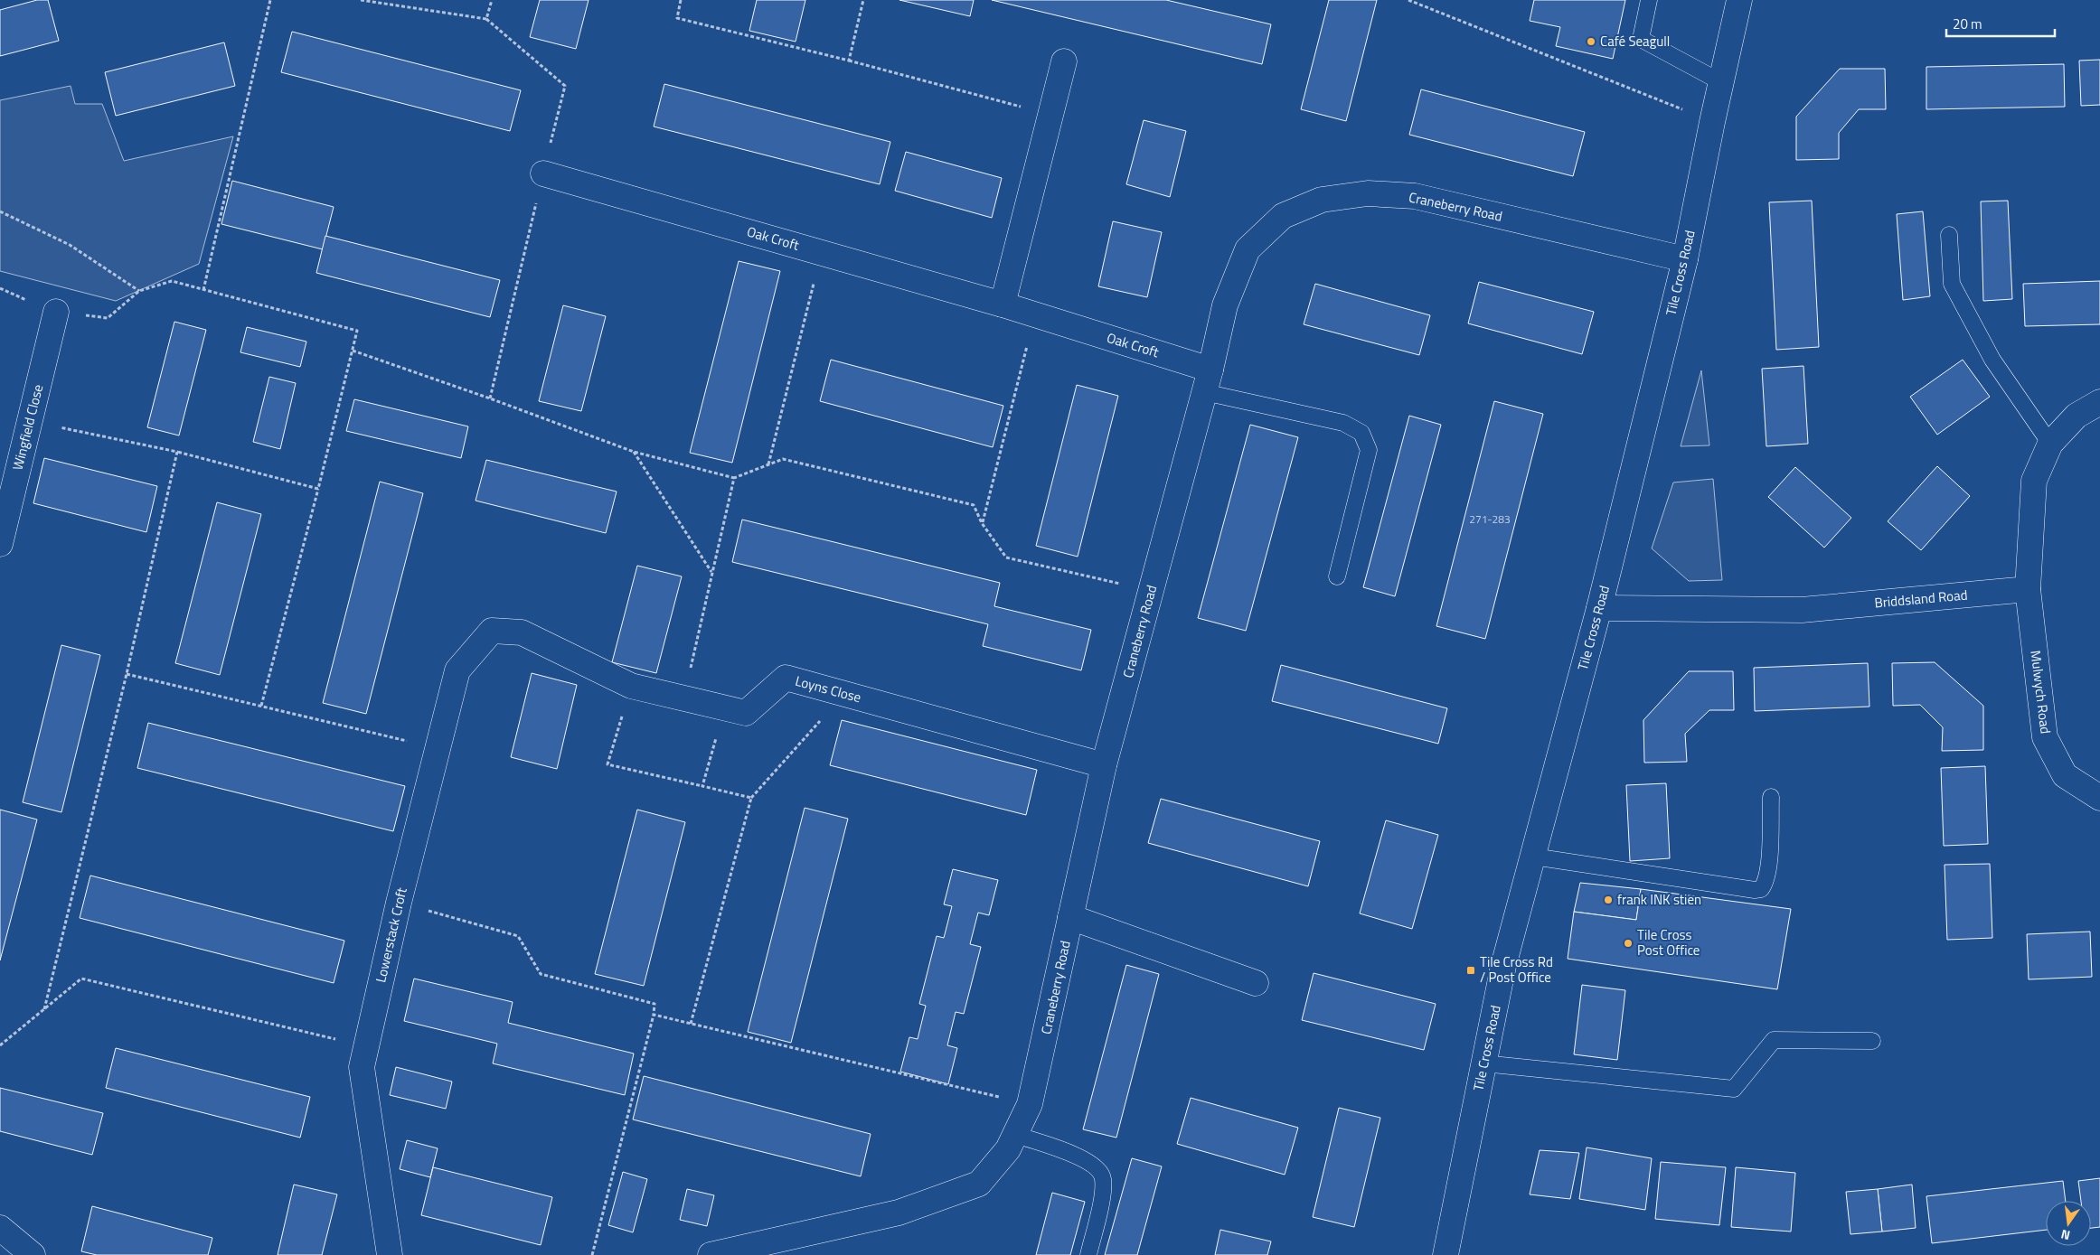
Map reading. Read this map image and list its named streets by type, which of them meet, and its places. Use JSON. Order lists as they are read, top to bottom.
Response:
{
  "streets": {
    "street": [
      "Craneberry Road",
      "Oak Croft",
      "Tile Cross Road",
      "Wingfield Close",
      "Briddsland Road",
      "Loyns Close",
      "Mulwych Road",
      "Lowerstack Croft"
    ]
  },
  "crossings": [
    ["Craneberry Road", "Oak Croft"],
    ["Craneberry Road", "Tile Cross Road"],
    ["Craneberry Road", "Loyns Close"],
    ["Tile Cross Road", "Briddsland Road"],
    ["Briddsland Road", "Mulwych Road"],
    ["Loyns Close", "Lowerstack Croft"]
  ],
  "places": {
    "other": ["Café Seagull", "frank INK stien", "Tile Cross Post Office"],
    "transit": ["Tile Cross Rd / Post Office"]
  },
  "house_numbers": ["271-283"],
  "scale_bar": "20 m",
  "north": "bottom"
}
